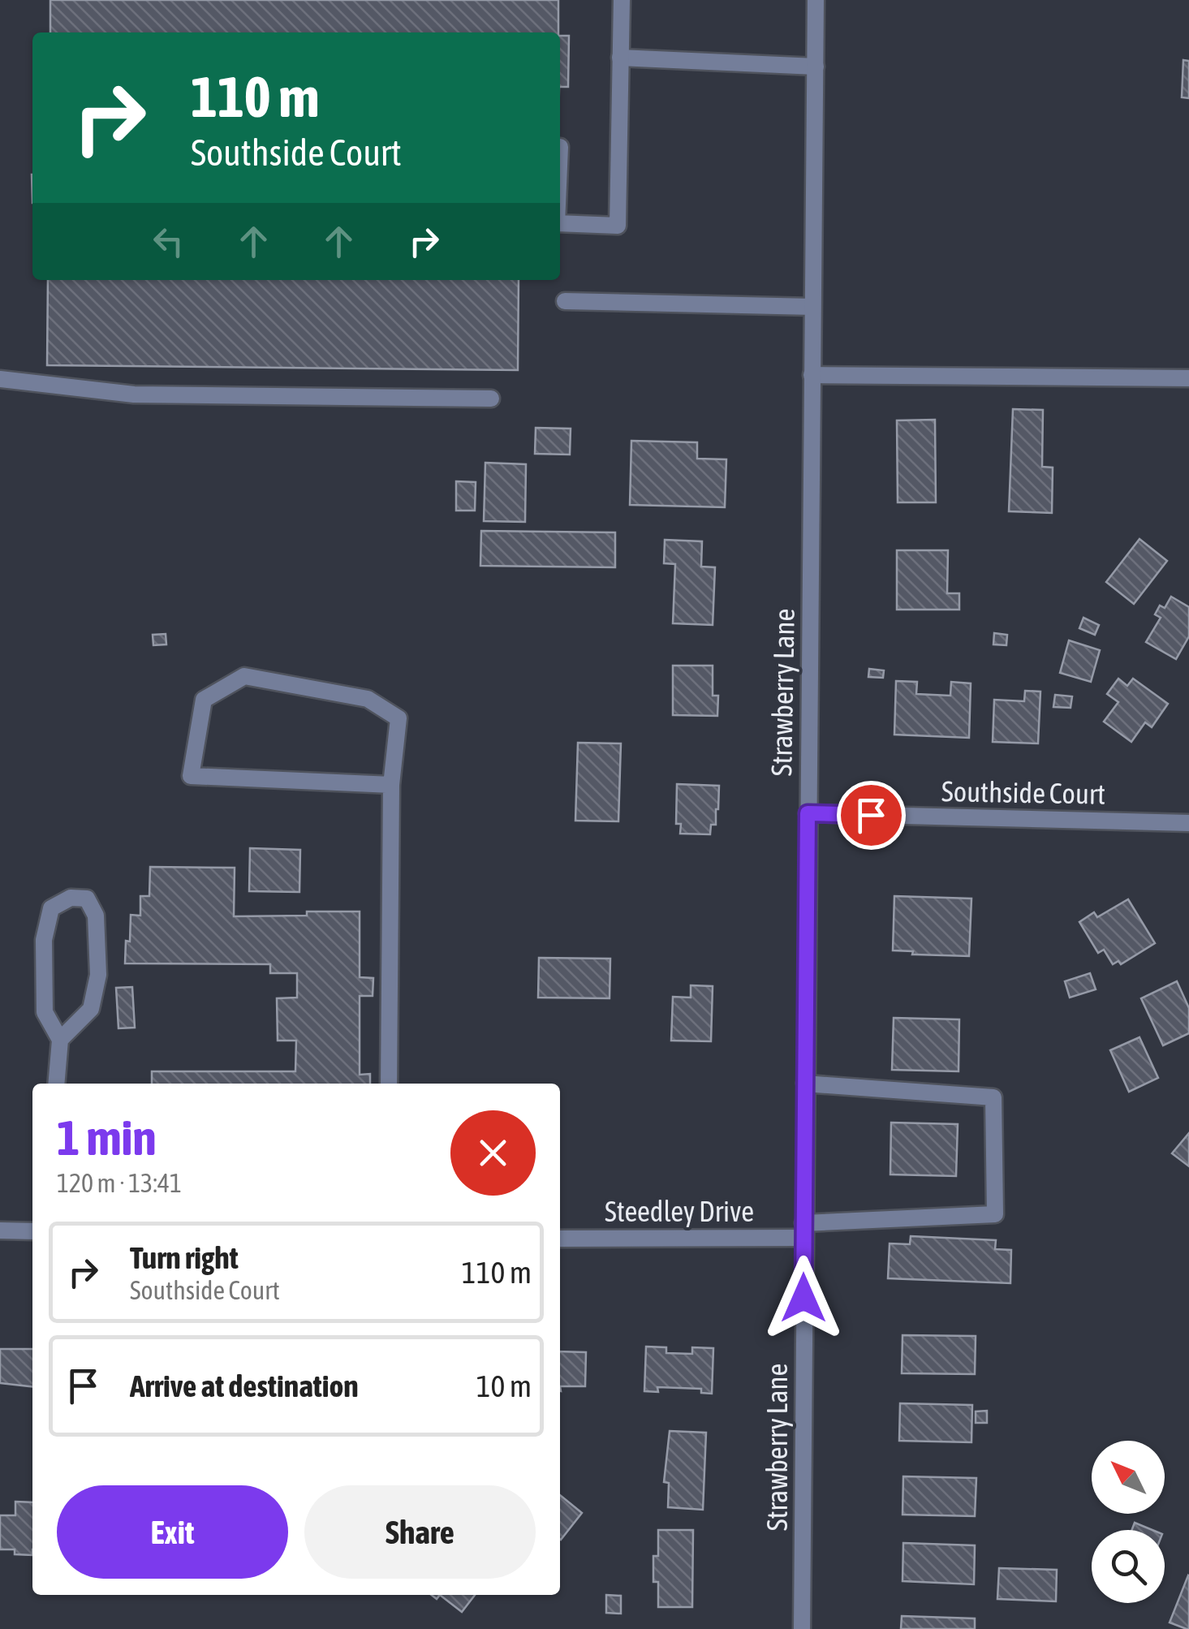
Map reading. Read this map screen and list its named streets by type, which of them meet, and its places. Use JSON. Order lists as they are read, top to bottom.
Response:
{
  "streets": {
    "street": ["Strawberry Lane", "Southside Court", "Steedley Drive"]
  },
  "crossings": [
    ["Strawberry Lane", "Southside Court"],
    ["Strawberry Lane", "Steedley Drive"]
  ],
  "north": "top left",
  "page": {
    "turn": ["110 m", "Southside Court"],
    "heading": ["1 min", "120 m · 13:41"],
    "list": [
      {
        "name": "Turn right",
        "note": "Southside Court",
        "value": "110 m"
      },
      {
        "name": "Arrive at destination",
        "value": "10 m"
      }
    ],
    "buttons": ["Exit", "Share"]
  }
}
